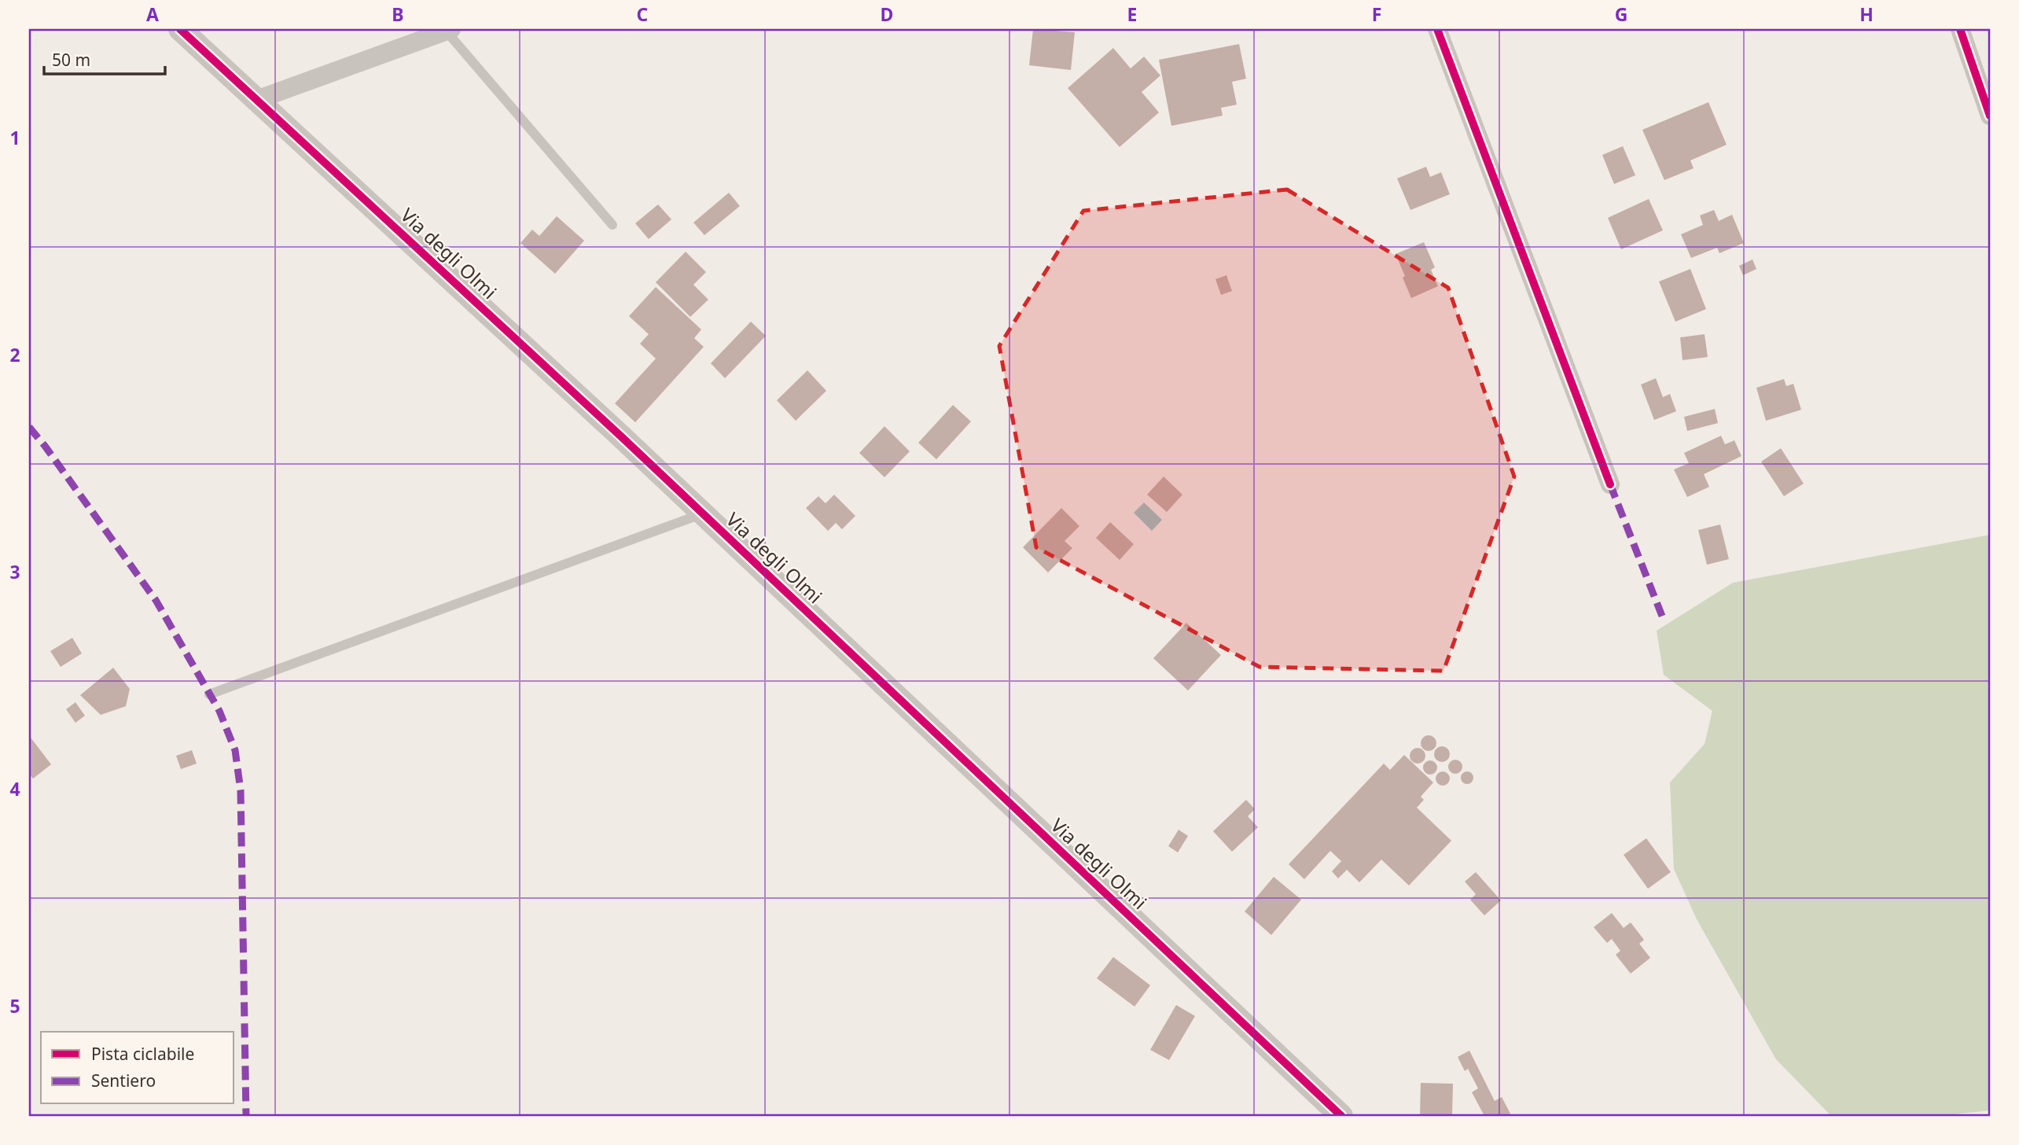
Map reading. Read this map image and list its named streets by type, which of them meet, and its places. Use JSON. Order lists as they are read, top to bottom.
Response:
{
  "streets": {
    "street": ["Via degli Olmi"]
  },
  "legend": ["Pista ciclabile", "Sentiero"],
  "scale_bar": "50 m",
  "grid": {
    "columns": [
      "A",
      "B",
      "C",
      "D",
      "E",
      "F",
      "G",
      "H"
    ],
    "rows": [
      "1",
      "2",
      "3",
      "4",
      "5"
    ]
  }
}
